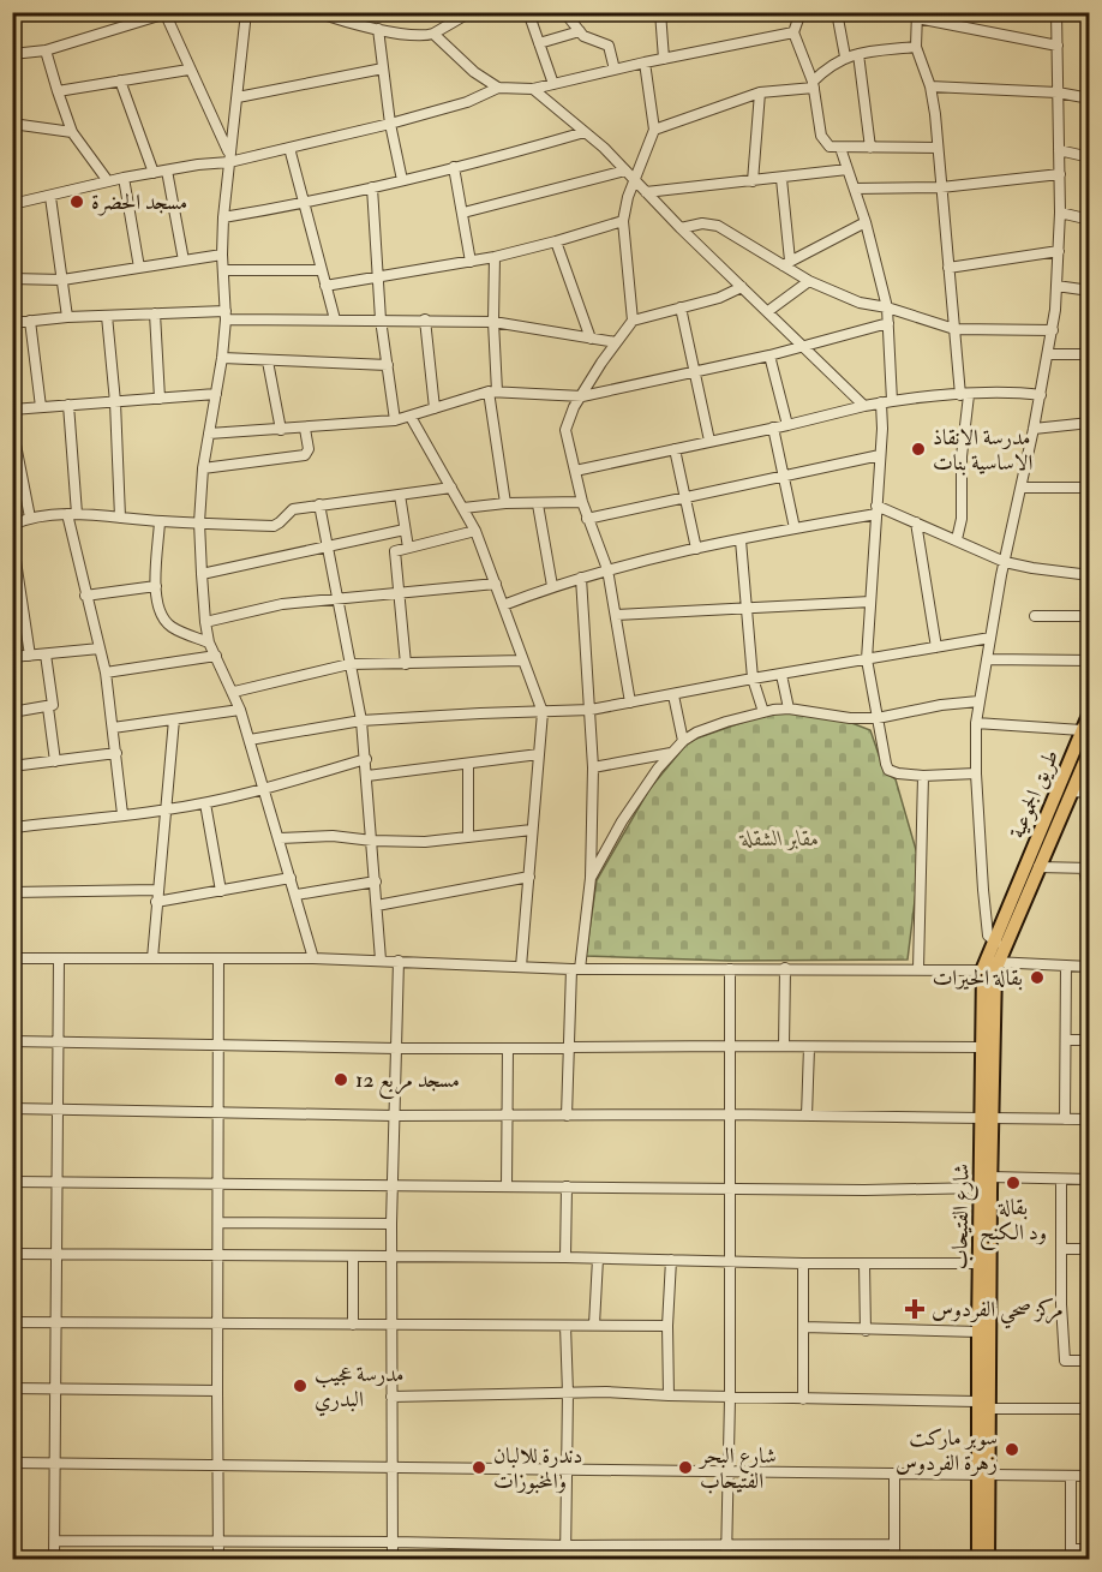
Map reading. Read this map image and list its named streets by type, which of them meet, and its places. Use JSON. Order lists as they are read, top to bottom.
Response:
{
  "streets": {
    "main road": ["طريق الجموعية", "شارع الفتيحاب"]
  },
  "parks": ["مقابر الشقلة"],
  "places": {
    "other": [
      "مسجد الحضرة",
      "مدرسة الانقاذ الاساسية بنات",
      "بقالة الخيرات",
      "مسجد مربع 12",
      "بقالة ود الكنج",
      "مدرسة عجيب البدري",
      "سوبر ماركت زهرة الفردوس",
      "دندرة للالبان والمخبوزات",
      "شارع البحر الفتيحاب"
    ],
    "health": ["مركز صحي الفردوس"]
  }
}
